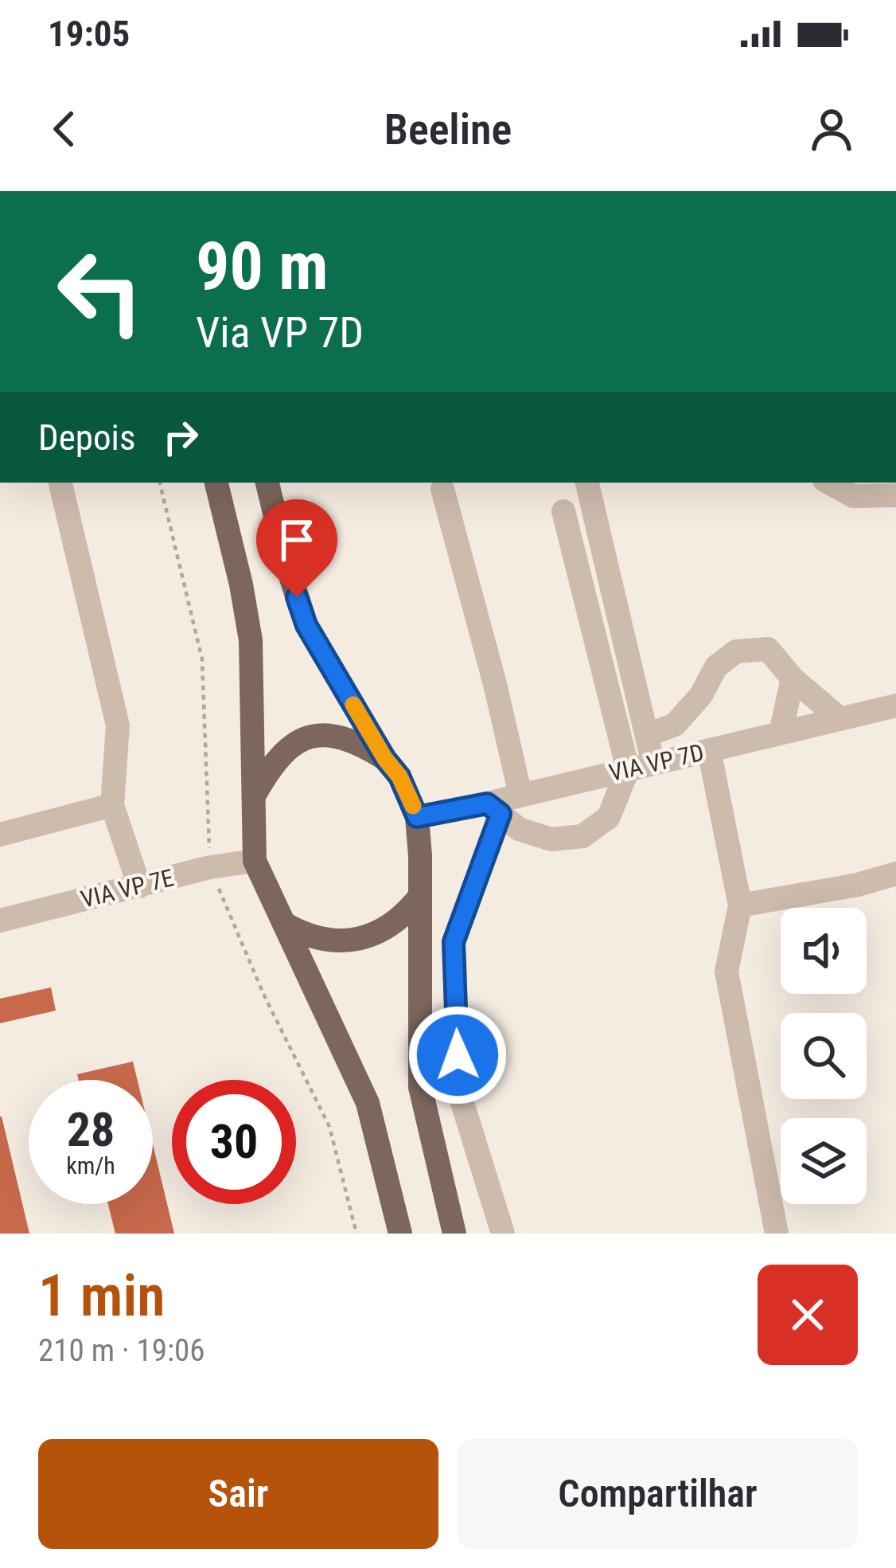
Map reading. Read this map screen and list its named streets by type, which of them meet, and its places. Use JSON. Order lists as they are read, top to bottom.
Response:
{
  "streets": {
    "street": ["VIA VP 7D", "VIA VP 7E"]
  },
  "crossings": [
    ["VIA VP 7D", "VIA VP 7E"]
  ],
  "page": {
    "status": "19:05",
    "header": "Beeline",
    "turn": ["90 m", "Via VP 7D"],
    "then": "Depois",
    "speed": "28 km/h",
    "limit": "30",
    "heading": ["1 min", "210 m · 19:06"],
    "buttons": ["Sair", "Compartilhar"]
  }
}
